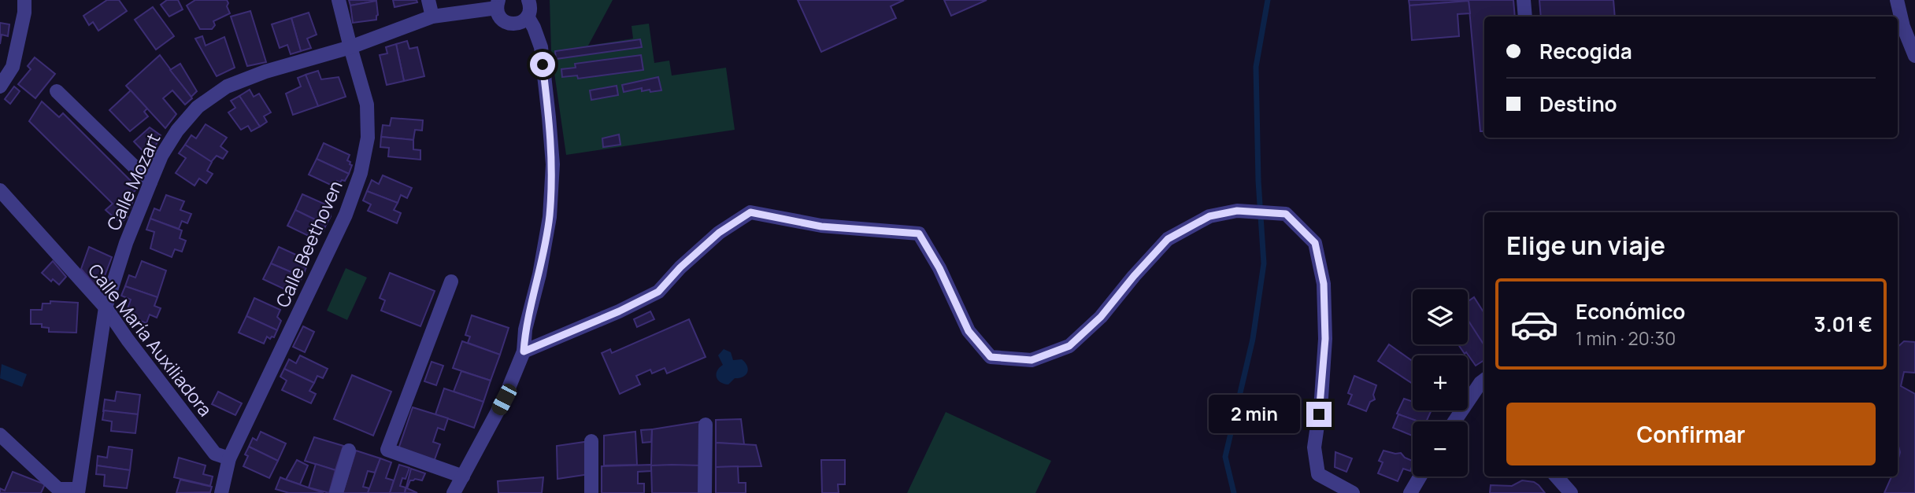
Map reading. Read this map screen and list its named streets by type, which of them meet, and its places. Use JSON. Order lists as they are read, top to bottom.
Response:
{
  "streets": {
    "street": ["Calle Mozart", "Calle Beethoven", "Calle María Auxiliadora"]
  },
  "crossings": [
    ["Calle Mozart", "Calle Beethoven"],
    ["Calle Mozart", "Calle María Auxiliadora"],
    ["Calle Beethoven", "Calle María Auxiliadora"]
  ],
  "page": {
    "banner": ["Recogida", "Destino"],
    "heading": "Elige un viaje",
    "list": [
      {
        "name": "Económico",
        "note": "1 min · 20:30",
        "value": "3.01 €"
      }
    ],
    "map_buttons": ["+", "−"],
    "buttons": "Confirmar",
    "bubble": "2 min"
  }
}
